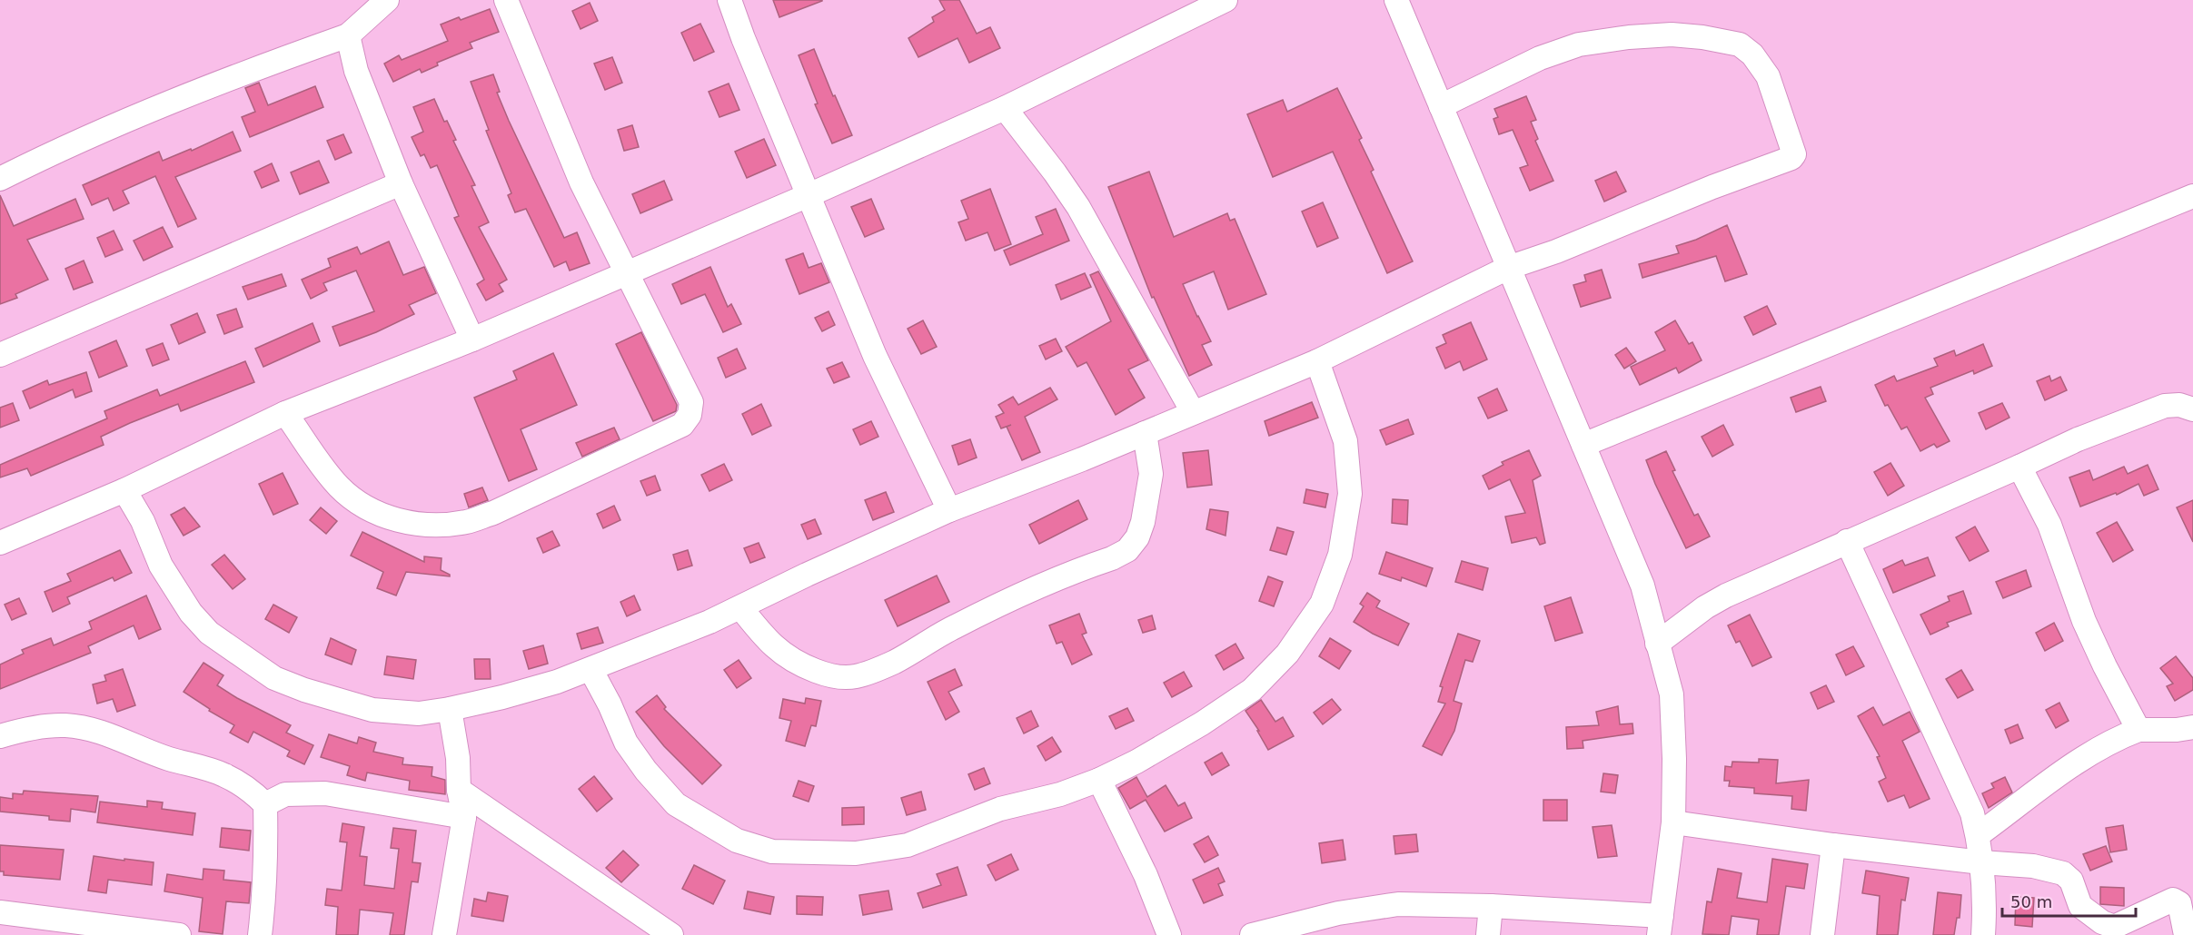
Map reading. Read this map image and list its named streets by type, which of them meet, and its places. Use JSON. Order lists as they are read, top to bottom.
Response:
{
  "scale_bar": "50 m"
}
